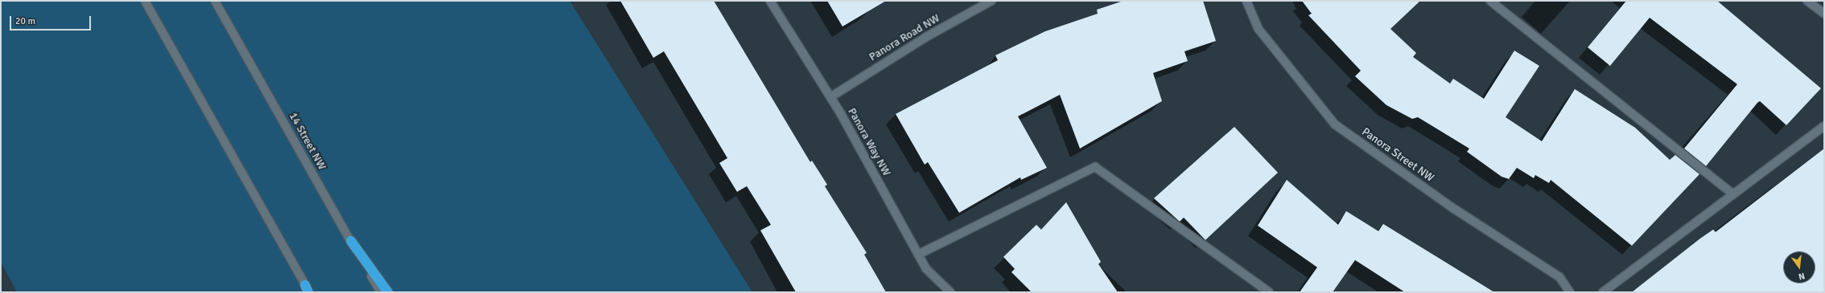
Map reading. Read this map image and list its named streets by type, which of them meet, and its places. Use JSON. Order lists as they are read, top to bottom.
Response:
{
  "streets": {
    "street": [
      "Panora Road NW",
      "14 Street NW",
      "Panora Way NW",
      "Panora Street NW"
    ]
  },
  "crossings": [
    ["Panora Road NW", "Panora Way NW"]
  ],
  "scale_bar": "20 m",
  "north": "bottom"
}
